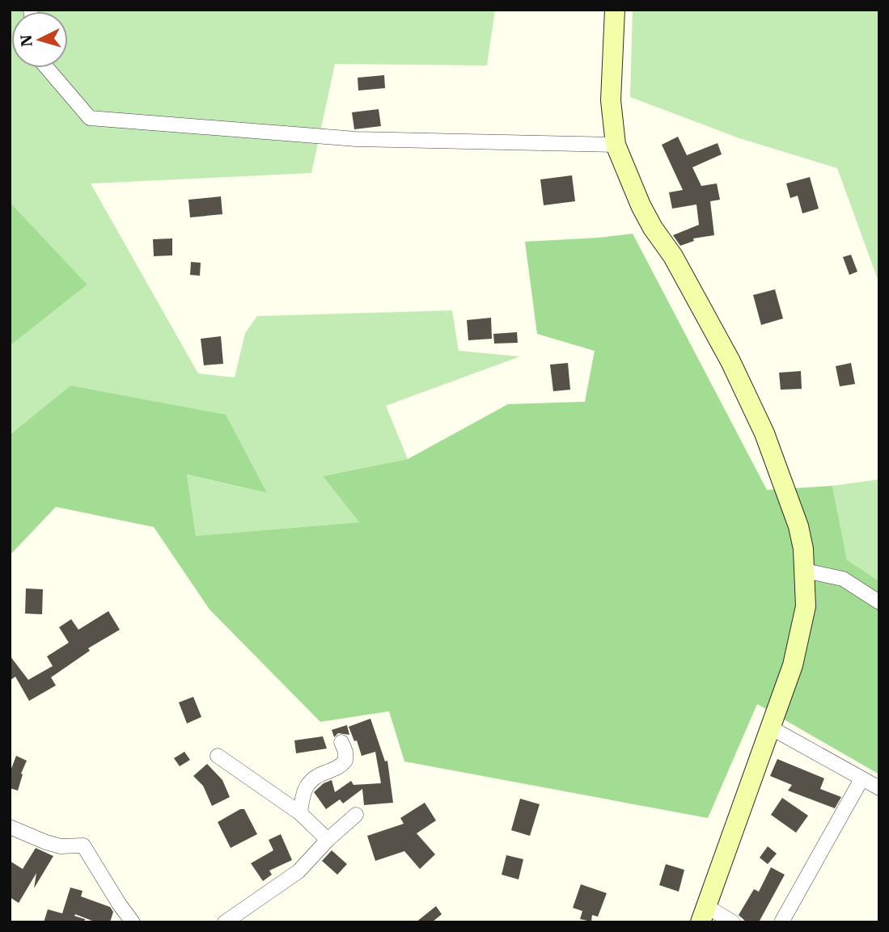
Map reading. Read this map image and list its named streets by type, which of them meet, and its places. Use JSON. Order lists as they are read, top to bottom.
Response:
{
  "north": "left"
}
